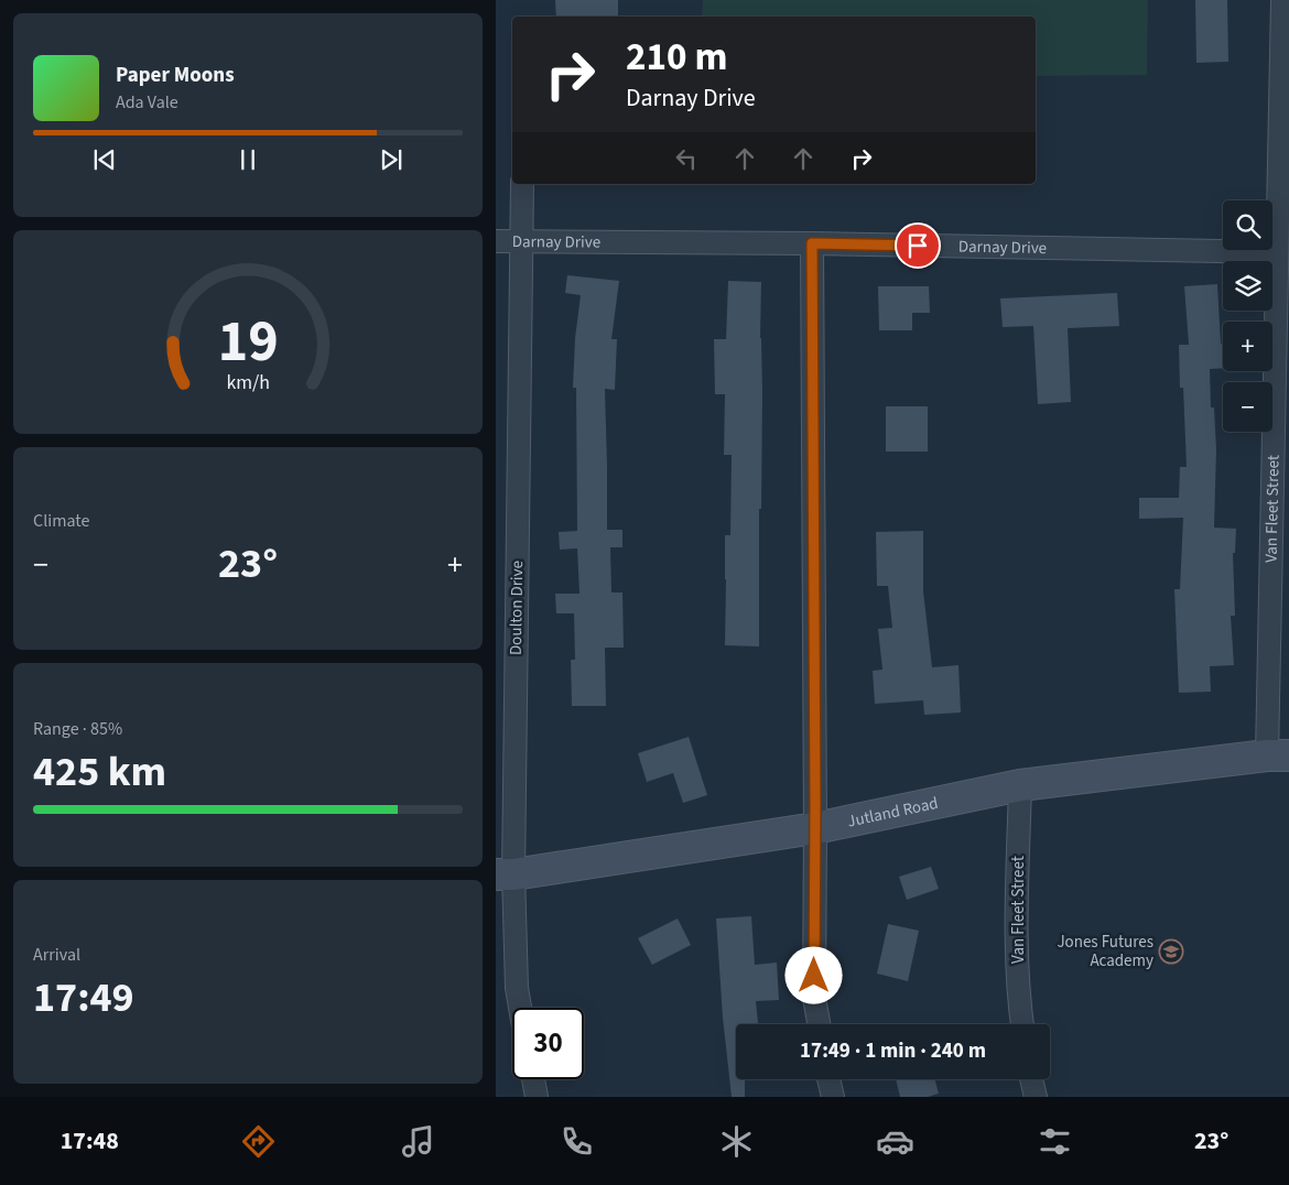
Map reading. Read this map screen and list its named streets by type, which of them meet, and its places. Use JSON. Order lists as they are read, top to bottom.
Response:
{
  "streets": {
    "street": [
      "Darnay Drive",
      "Van Fleet Street",
      "Doulton Drive",
      "Jutland Road"
    ]
  },
  "crossings": [
    ["Darnay Drive", "Van Fleet Street"],
    ["Darnay Drive", "Doulton Drive"],
    ["Van Fleet Street", "Jutland Road"],
    ["Doulton Drive", "Jutland Road"]
  ],
  "places": {
    "school or university": ["Jones Futures Academy"]
  },
  "page": {
    "turn": ["210 m", "Darnay Drive"],
    "song": ["Paper Moons", "Ada Vale"],
    "map_buttons": ["+", "−"],
    "tile": [
      "Climate",
      ["Range · 85%", "425 km"],
      ["Arrival", "17:49"]
    ],
    "heat": ["−", "23°", "+"],
    "limit": "30",
    "trip": "17:49 · 1 min · 240 m",
    "tabs": ["17:48", "23°"],
    "gauge": ["19", "km/h"]
  }
}
